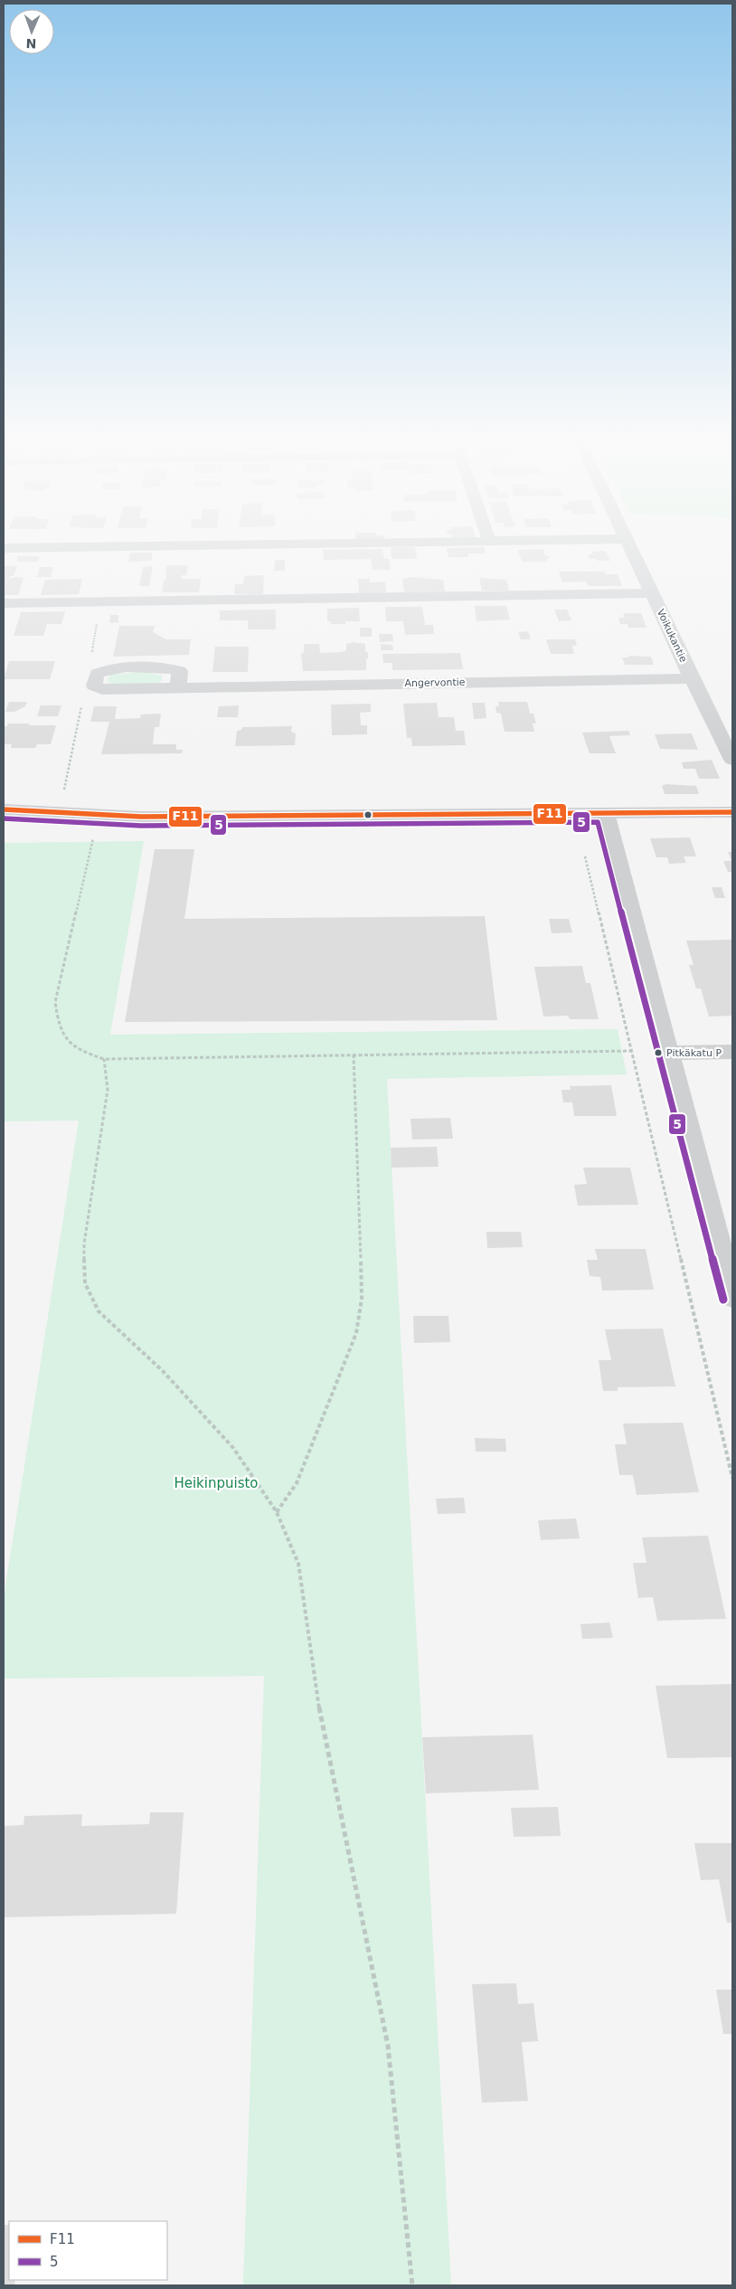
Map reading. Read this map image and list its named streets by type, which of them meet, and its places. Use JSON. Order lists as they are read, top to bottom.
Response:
{
  "streets": {
    "street": ["Voikukantie", "Angervontie"]
  },
  "crossings": [
    ["Voikukantie", "Angervontie"]
  ],
  "parks": ["Heikinpuisto"],
  "places": ["Pitkäkatu P"],
  "lines": ["transit line F11", "transit line 5"],
  "legend": ["F11", "5"],
  "north": "bottom"
}
